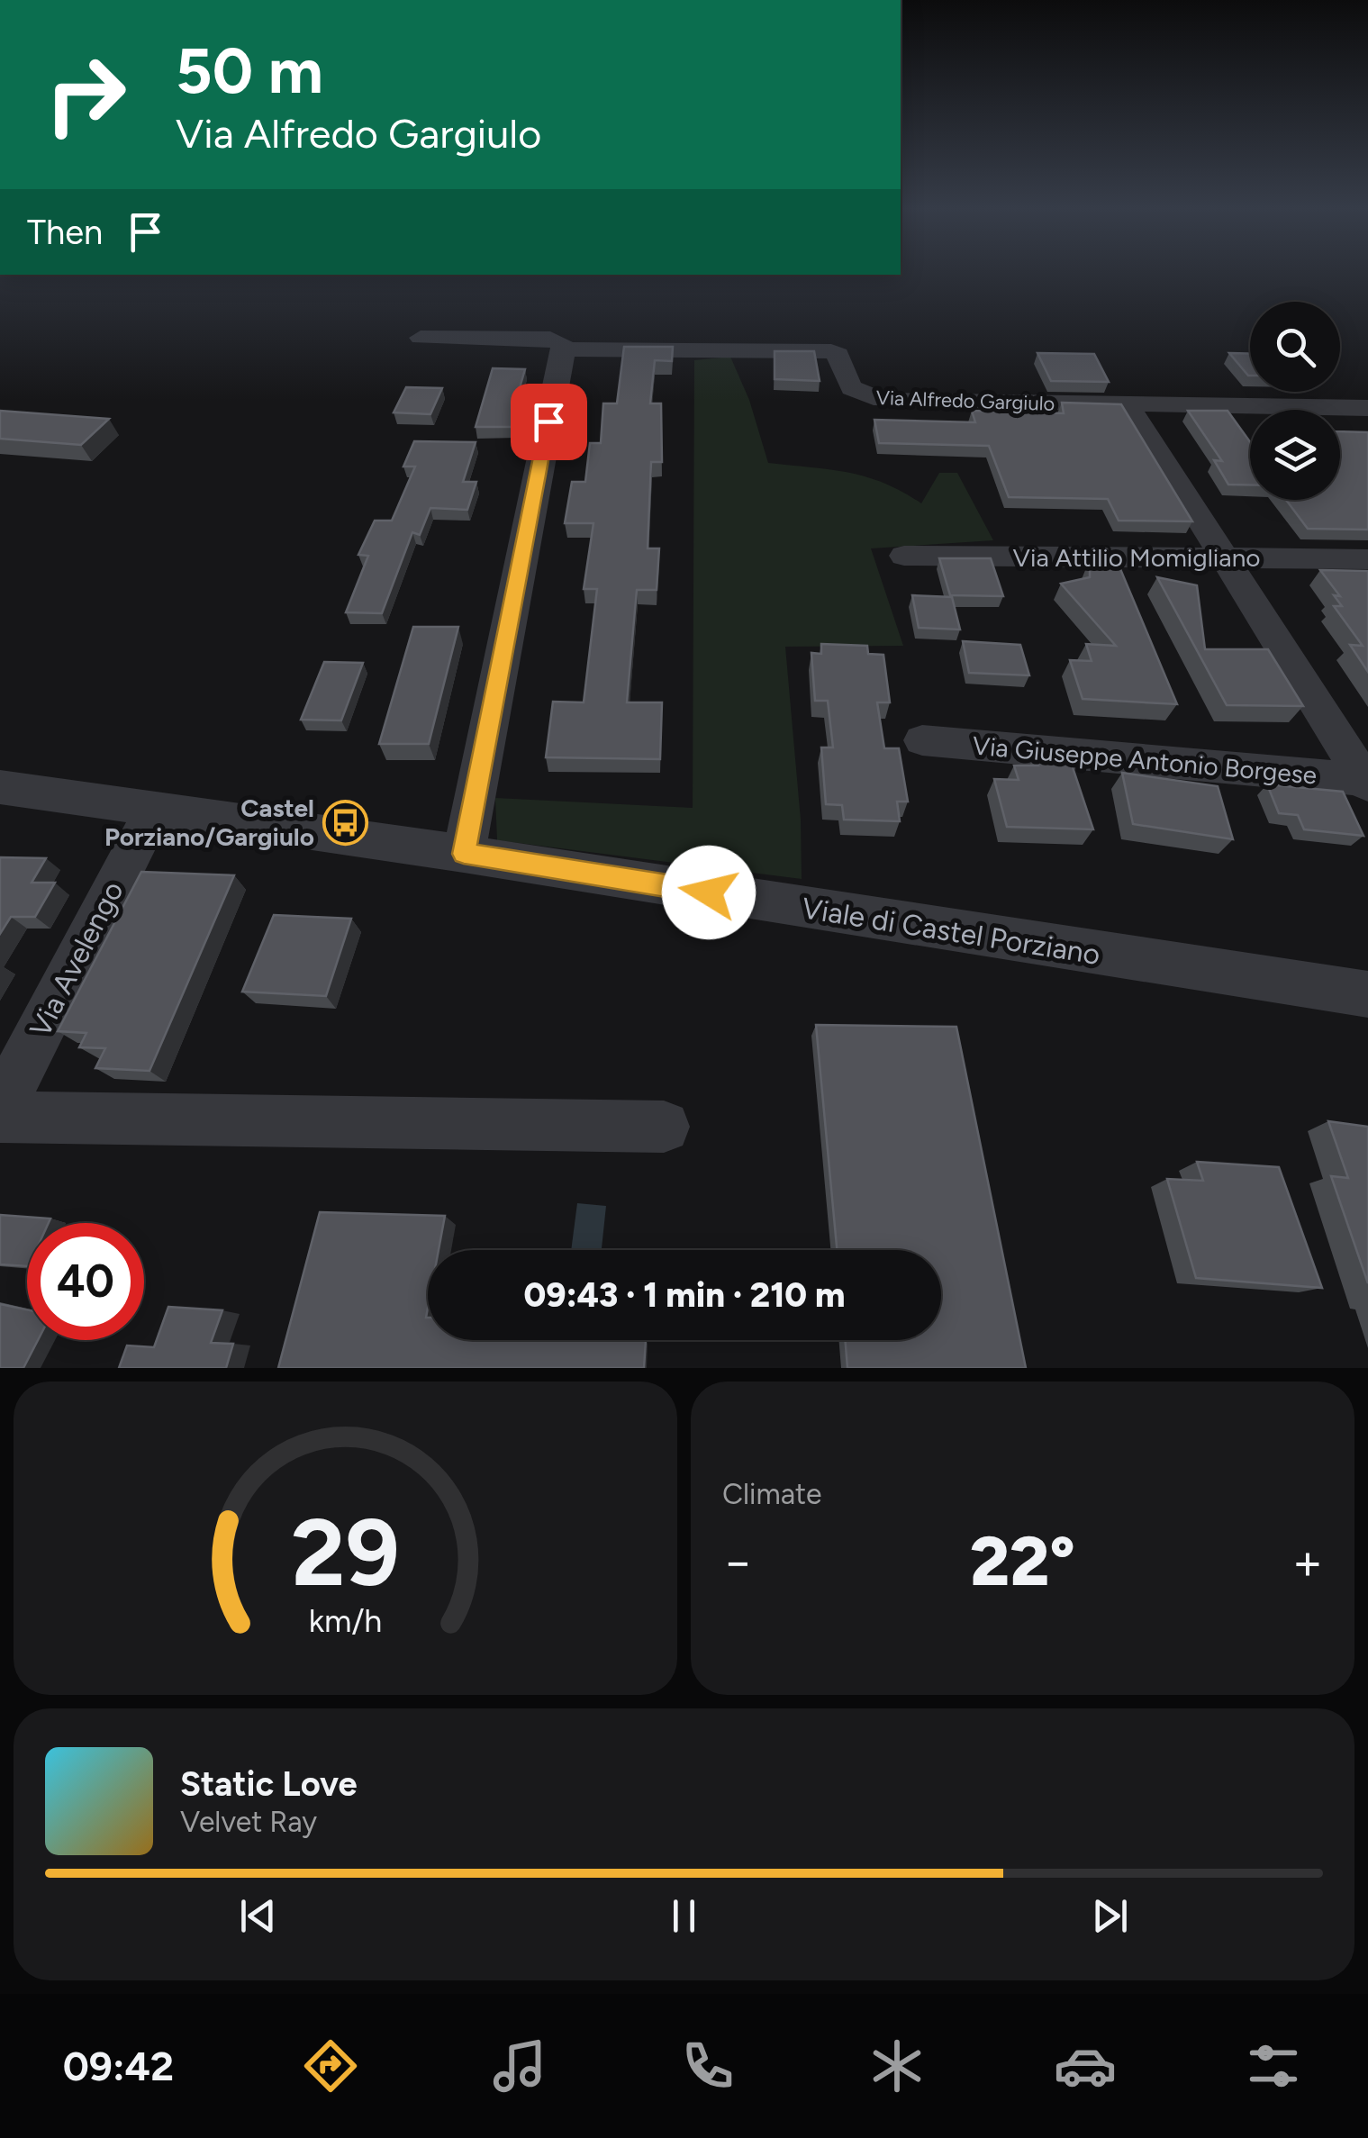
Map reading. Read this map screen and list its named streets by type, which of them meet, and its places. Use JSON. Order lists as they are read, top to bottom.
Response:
{
  "streets": {
    "street": [
      "Via Alfredo Gargiulo",
      "Via Attilio Momigliano",
      "Via Giuseppe Antonio Borgese",
      "Viale di Castel Porziano",
      "Via Avelengo"
    ]
  },
  "crossings": [
    ["Viale di Castel Porziano", "Via Avelengo"]
  ],
  "places": {
    "bus stop": ["Castel Porziano/Gargiulo"]
  },
  "page": {
    "turn": ["50 m", "Via Alfredo Gargiulo"],
    "then": "Then",
    "limit": "40",
    "trip": "09:43 · 1 min · 210 m",
    "tile": "Climate",
    "heat": ["−", "22°", "+"],
    "song": ["Static Love", "Velvet Ray"],
    "tabs": "09:42",
    "gauge": ["29", "km/h"]
  }
}
